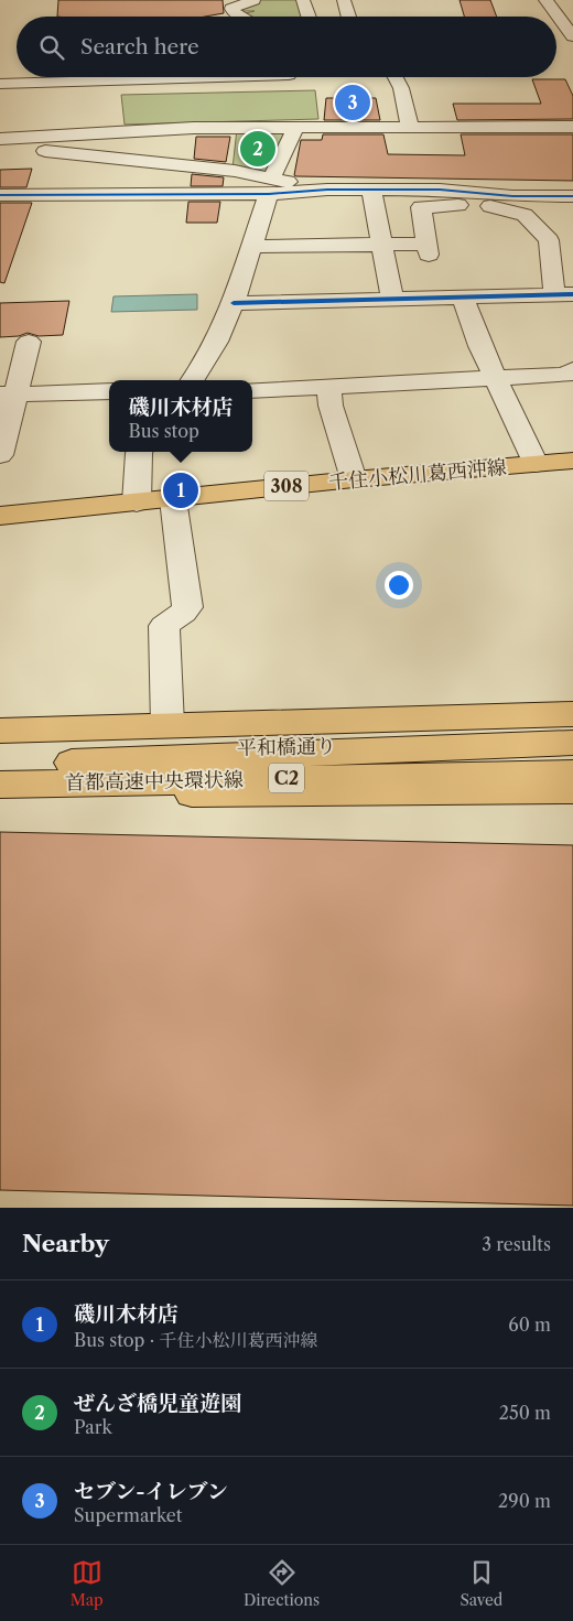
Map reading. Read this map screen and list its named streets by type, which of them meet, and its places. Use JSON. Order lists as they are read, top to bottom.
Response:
{
  "streets": {
    "main road": [
      "千住小松川葛西沖線",
      "308",
      "平和橋通り",
      "C2",
      "首都高速中央環状線"
    ]
  },
  "page": {
    "search": "Search here",
    "pins": ["3", "2", "1"],
    "popup": ["磯川木材店", "Bus stop"],
    "heading": ["Nearby", "3 results"],
    "list": [
      {
        "mark": "1",
        "name": "磯川木材店",
        "note": "Bus stop · 千住小松川葛西沖線",
        "value": "60 m"
      },
      {
        "mark": "2",
        "name": "ぜんざ橋児童遊園",
        "note": "Park",
        "value": "250 m"
      },
      {
        "mark": "3",
        "name": "セブン-イレブン",
        "note": "Supermarket",
        "value": "290 m"
      }
    ],
    "nav": ["Map", "Directions", "Saved"]
  }
}
